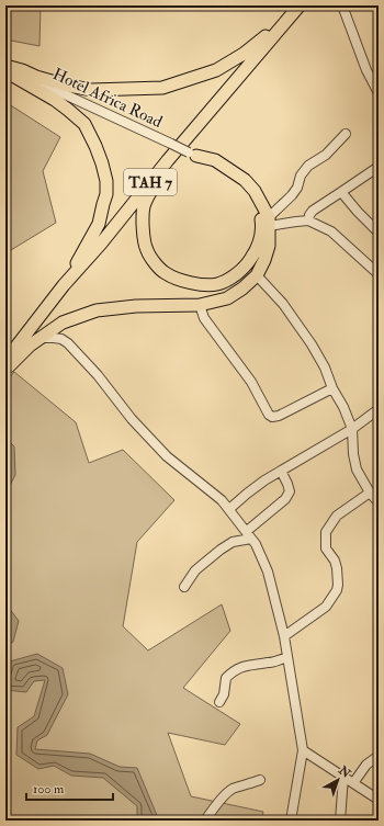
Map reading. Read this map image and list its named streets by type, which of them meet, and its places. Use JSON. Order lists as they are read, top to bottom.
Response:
{
  "streets": {
    "highway": ["TAH 7"],
    "street": ["Hotel Africa Road"]
  },
  "scale_bar": "100 m",
  "north": "top right"
}
